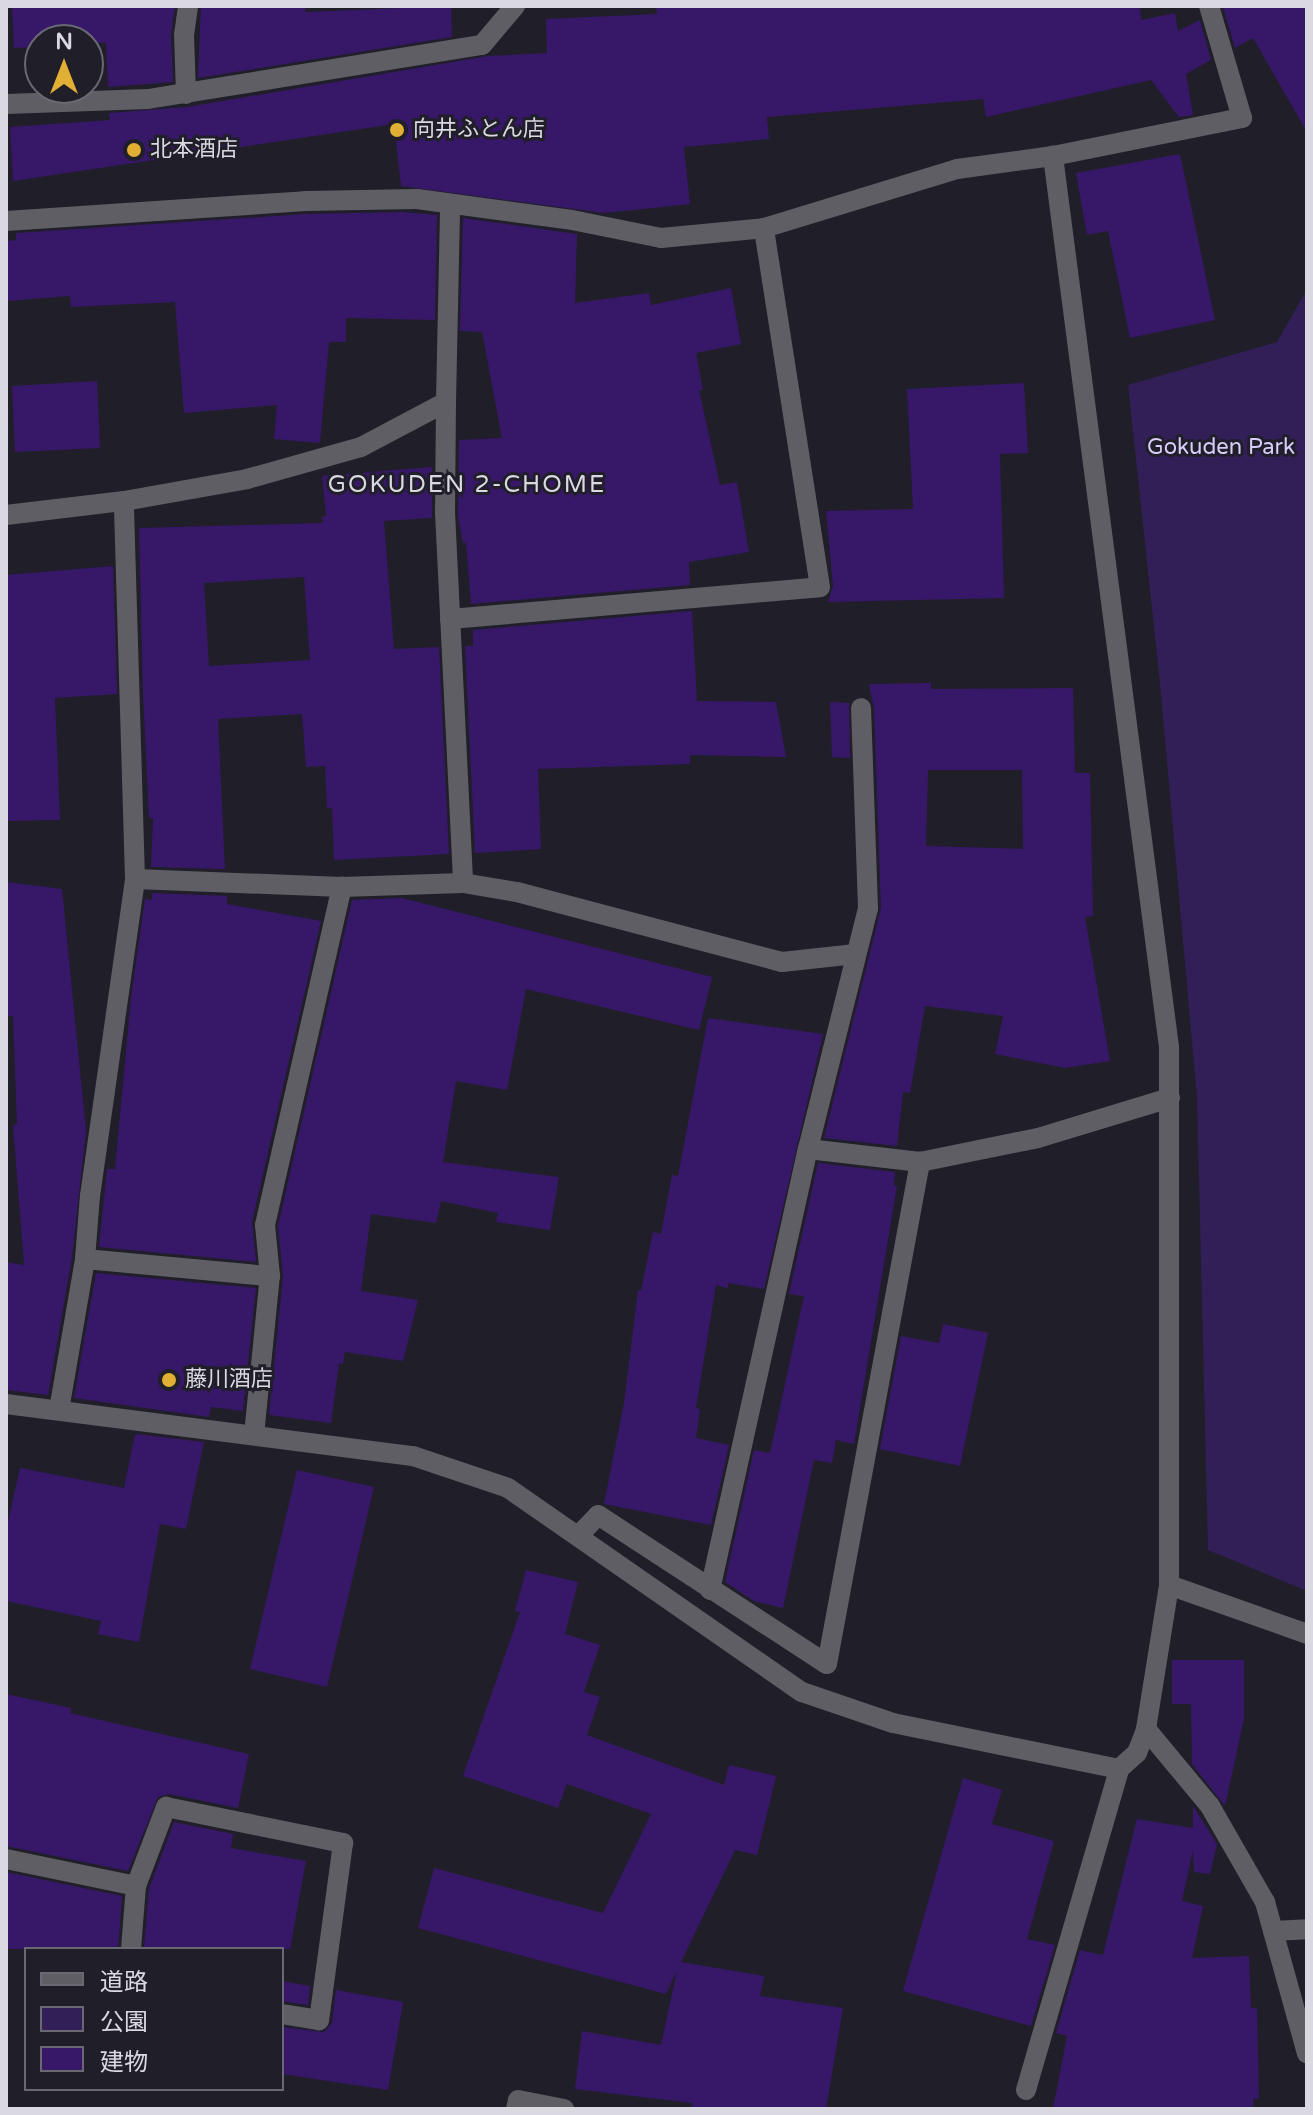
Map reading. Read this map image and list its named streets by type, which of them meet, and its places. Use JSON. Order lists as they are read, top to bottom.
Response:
{
  "districts": ["GOKUDEN 2-CHOME"],
  "parks": ["Gokuden Park"],
  "places": ["向井ふとん店", "北本酒店", "藤川酒店"],
  "legend": ["道路", "公園", "建物"],
  "north": "top"
}
